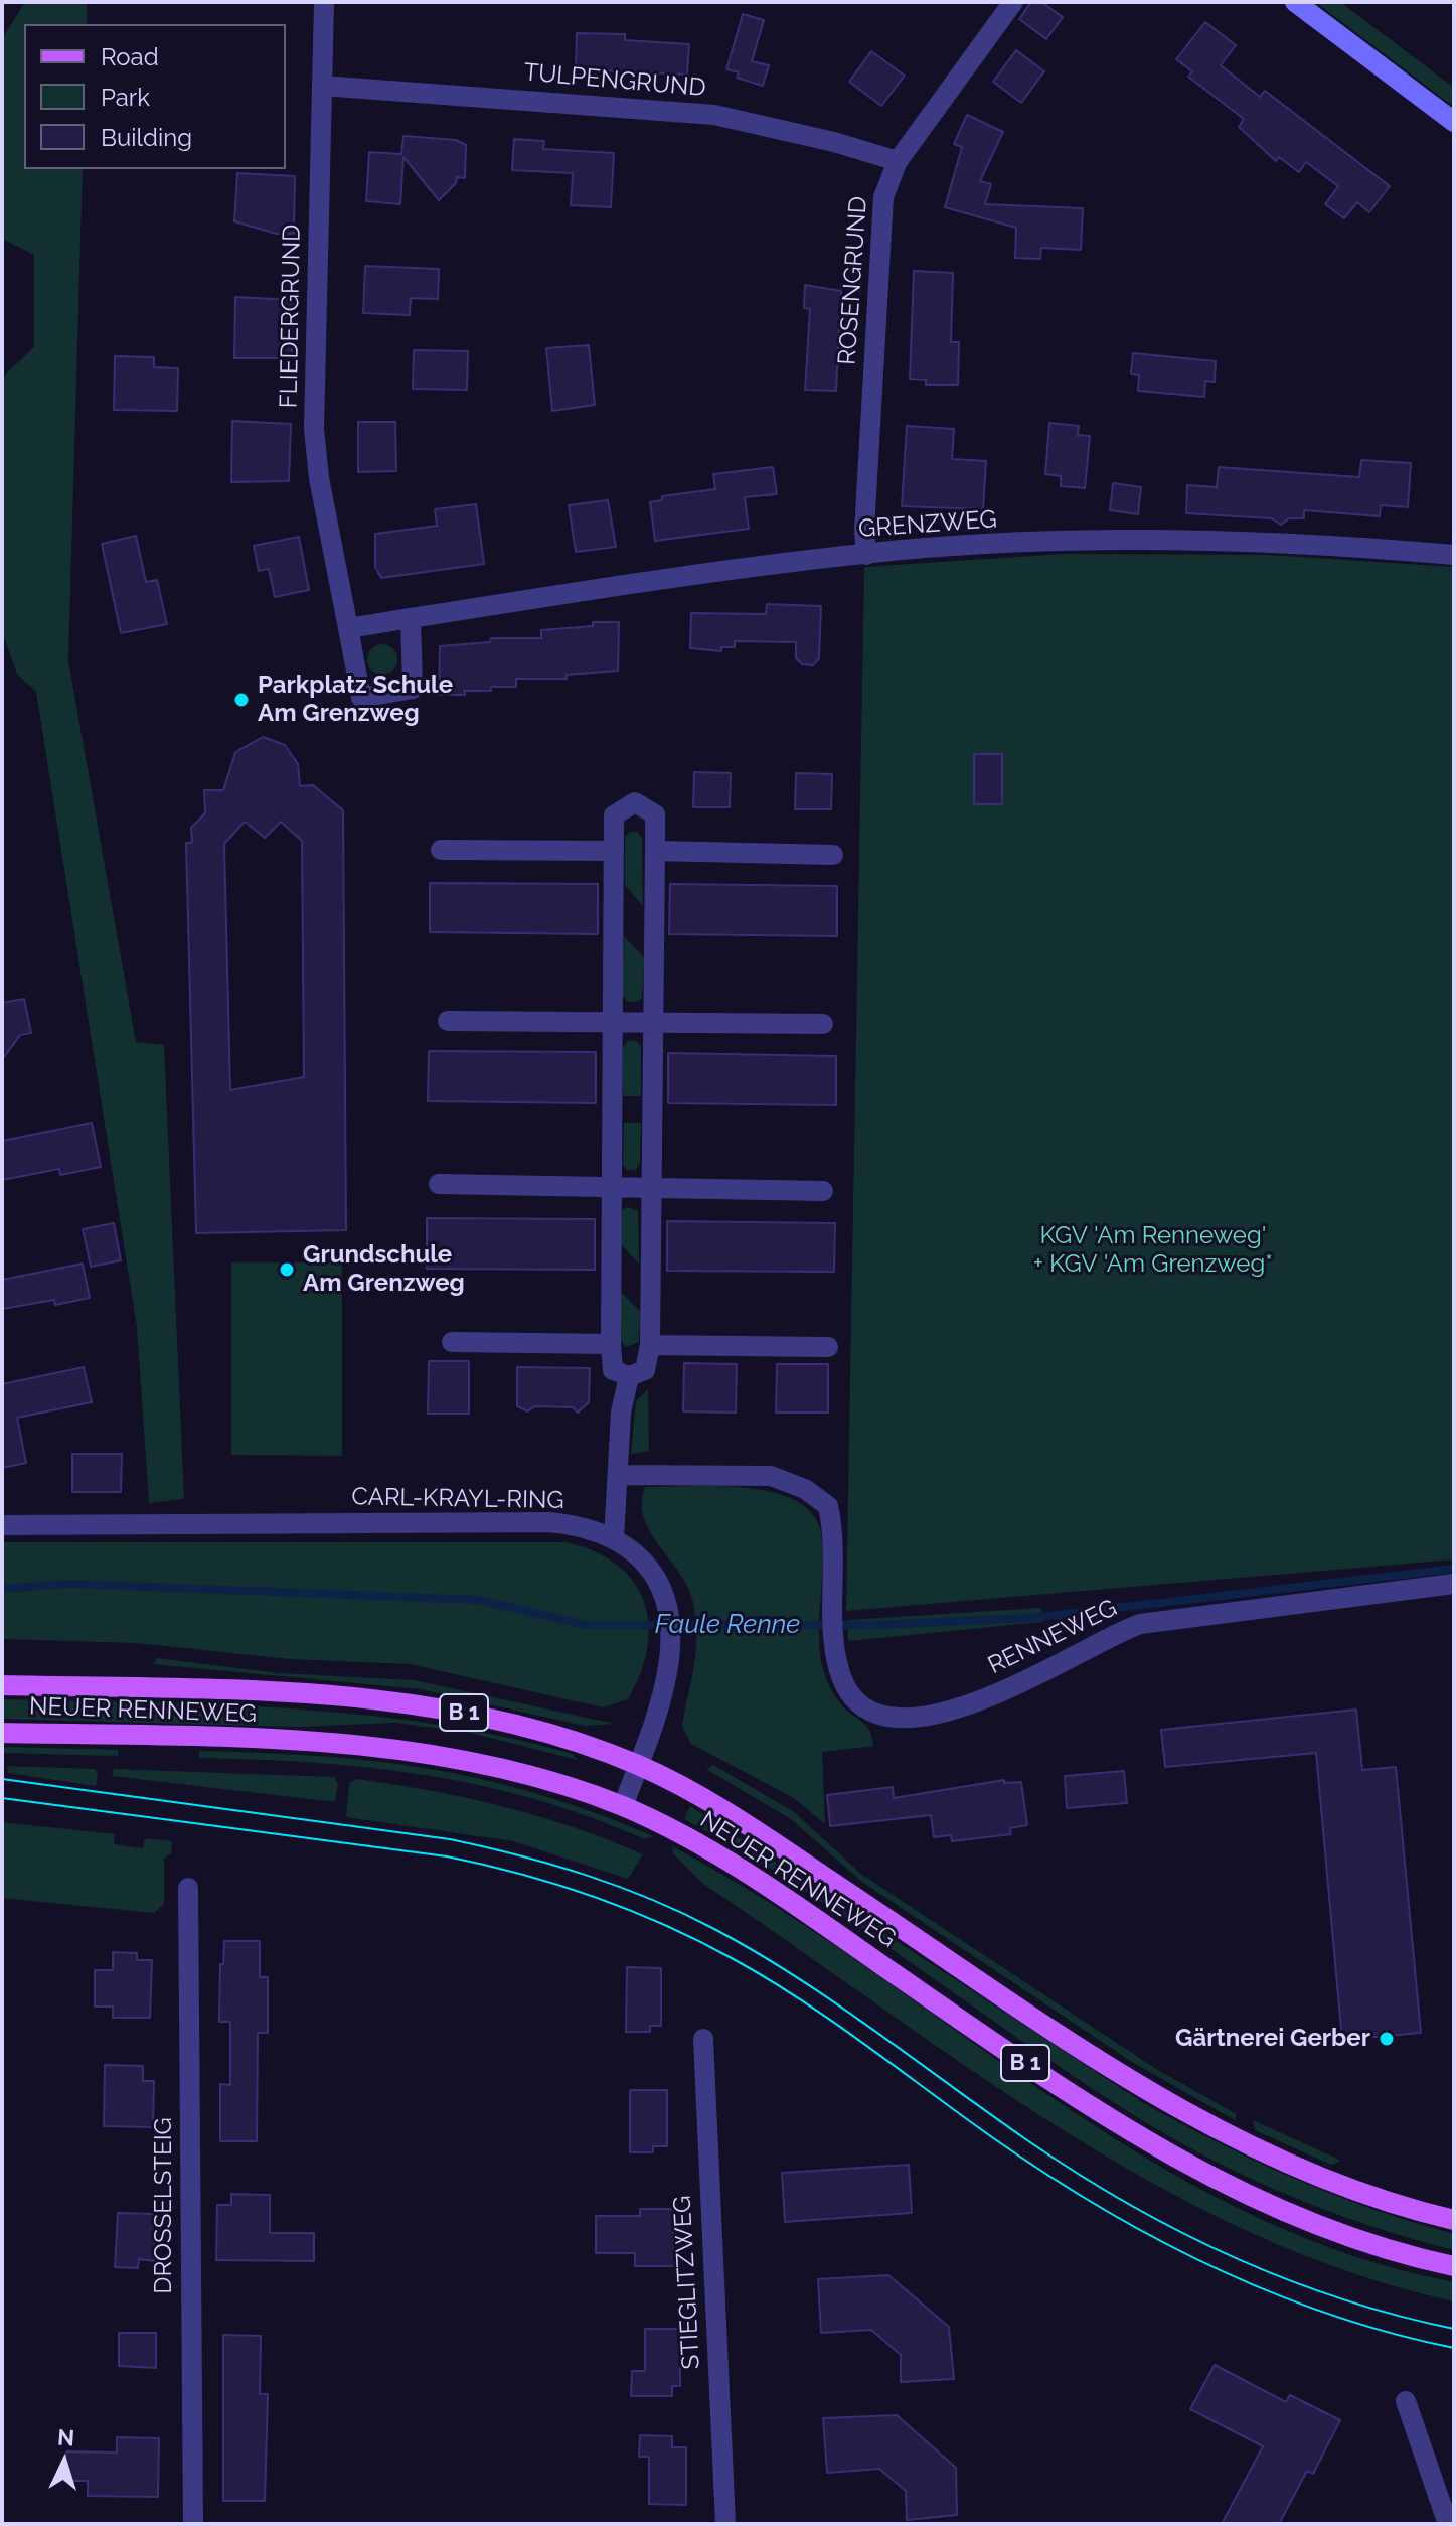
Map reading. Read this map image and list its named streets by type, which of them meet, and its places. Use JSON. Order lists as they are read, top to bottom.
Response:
{
  "streets": {
    "main road": ["NEUER RENNEWEG", "B 1"],
    "street": [
      "TULPENGRUND",
      "ROSENGRUND",
      "FLIEDERGRUND",
      "GRENZWEG",
      "CARL-KRAYL-RING",
      "RENNEWEG",
      "DROSSELSTEIG",
      "STIEGLITZWEG"
    ]
  },
  "crossings": [
    ["TULPENGRUND", "ROSENGRUND"],
    ["TULPENGRUND", "FLIEDERGRUND"],
    ["ROSENGRUND", "GRENZWEG"],
    ["FLIEDERGRUND", "GRENZWEG"],
    ["CARL-KRAYL-RING", "NEUER RENNEWEG"]
  ],
  "water": ["Faule Renne"],
  "parks": ["KGV 'Am Renneweg' + KGV 'Am Grenzweg*"],
  "places": ["Parkplatz Schule Am Grenzweg", "Grundschule Am Grenzweg", "Gärtnerei Gerber"],
  "legend": ["Road", "Park", "Building"],
  "north": "top"
}
